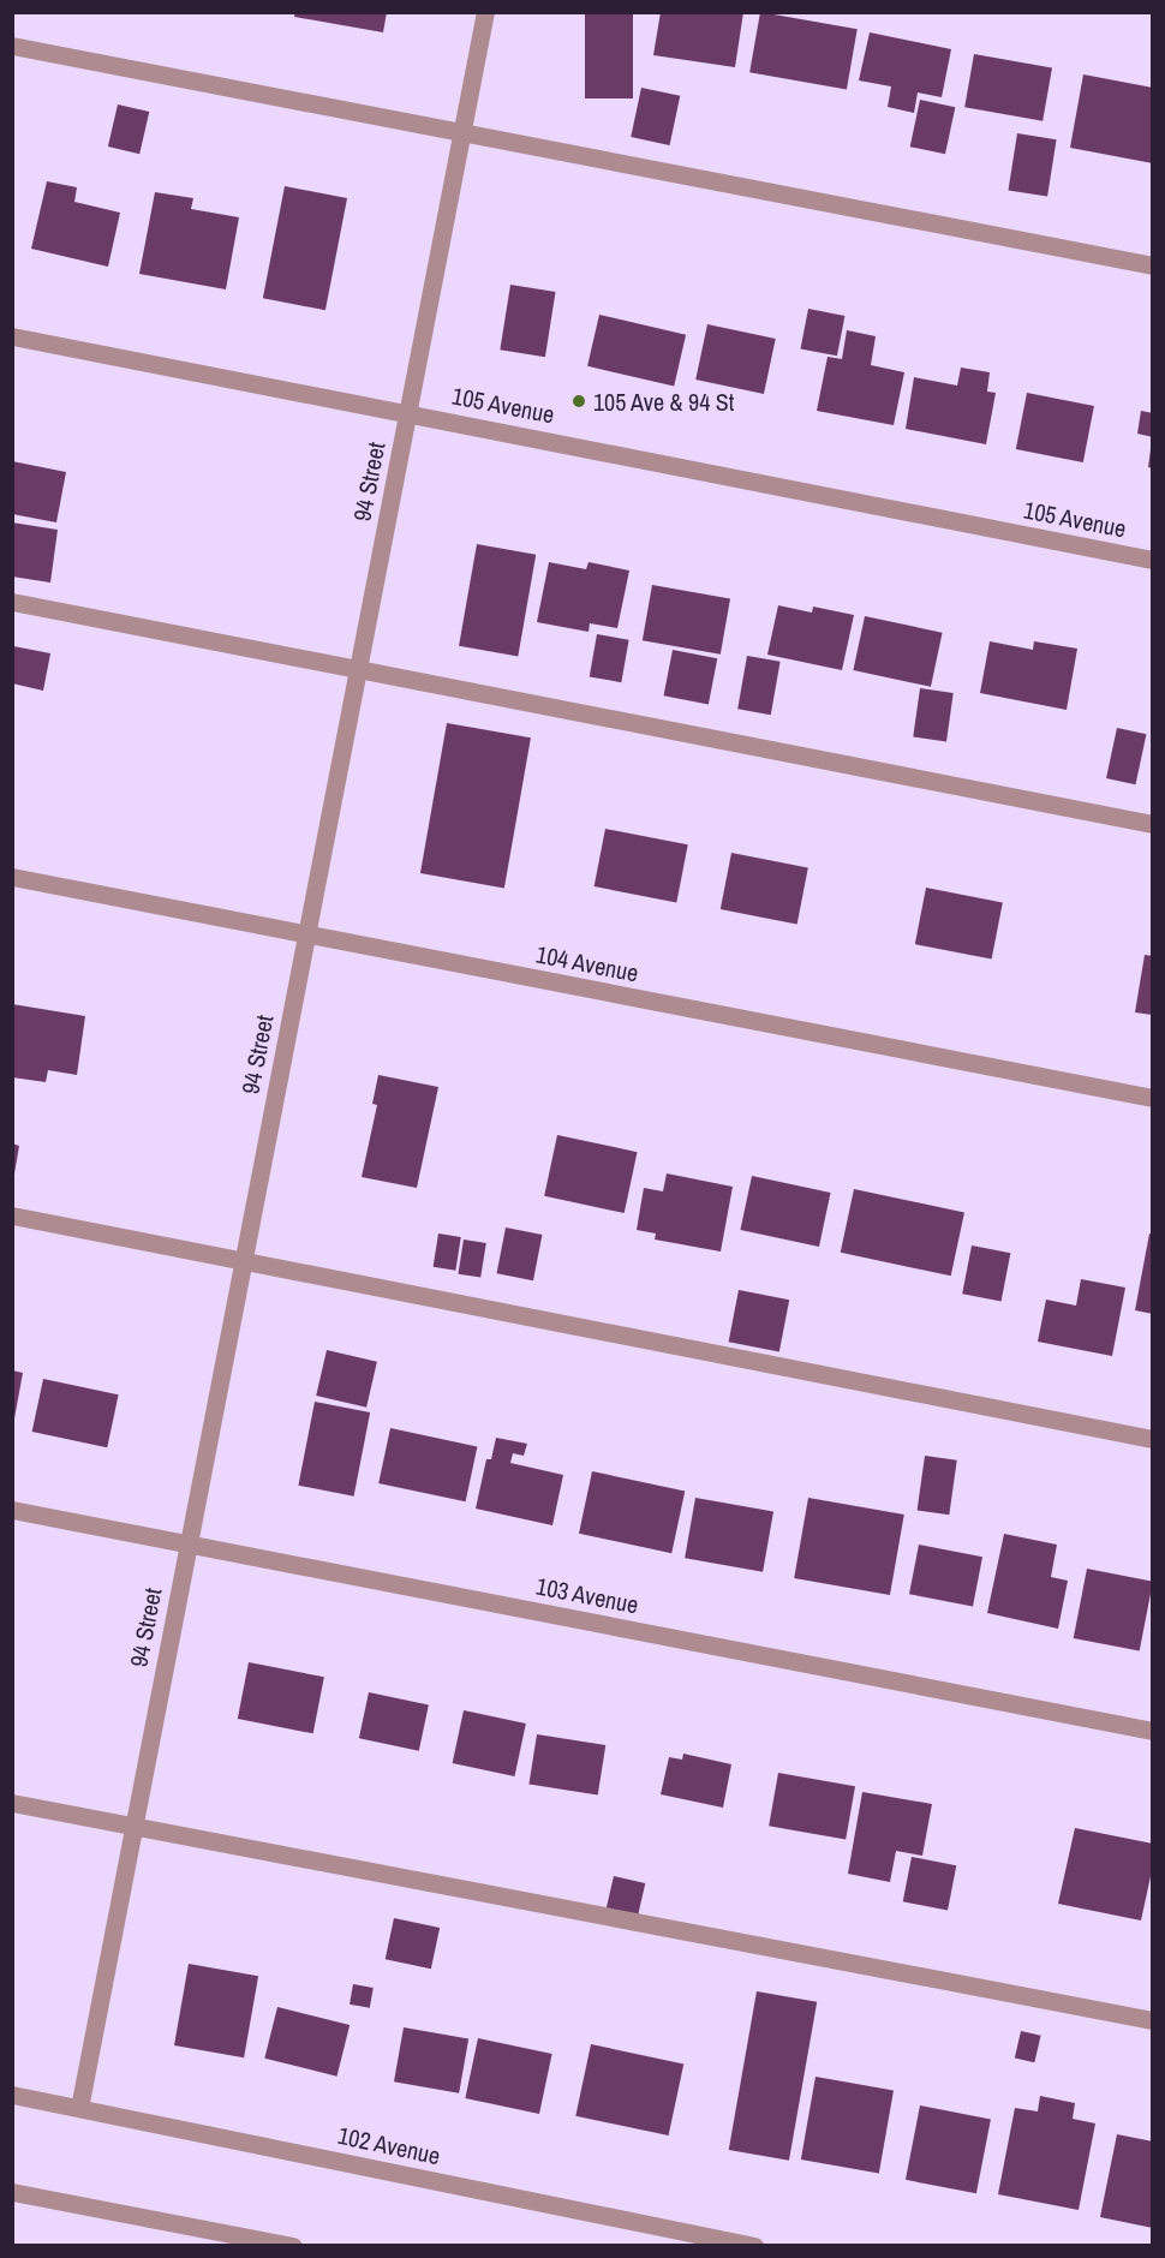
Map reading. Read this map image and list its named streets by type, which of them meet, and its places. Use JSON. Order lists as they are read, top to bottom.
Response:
{
  "streets": {
    "street": [
      "105 Avenue",
      "94 Street",
      "104 Avenue",
      "103 Avenue",
      "102 Avenue"
    ]
  },
  "crossings": [
    ["105 Avenue", "94 Street"],
    ["94 Street", "104 Avenue"],
    ["94 Street", "103 Avenue"],
    ["94 Street", "102 Avenue"]
  ],
  "places": ["105 Ave & 94 St"]
}
